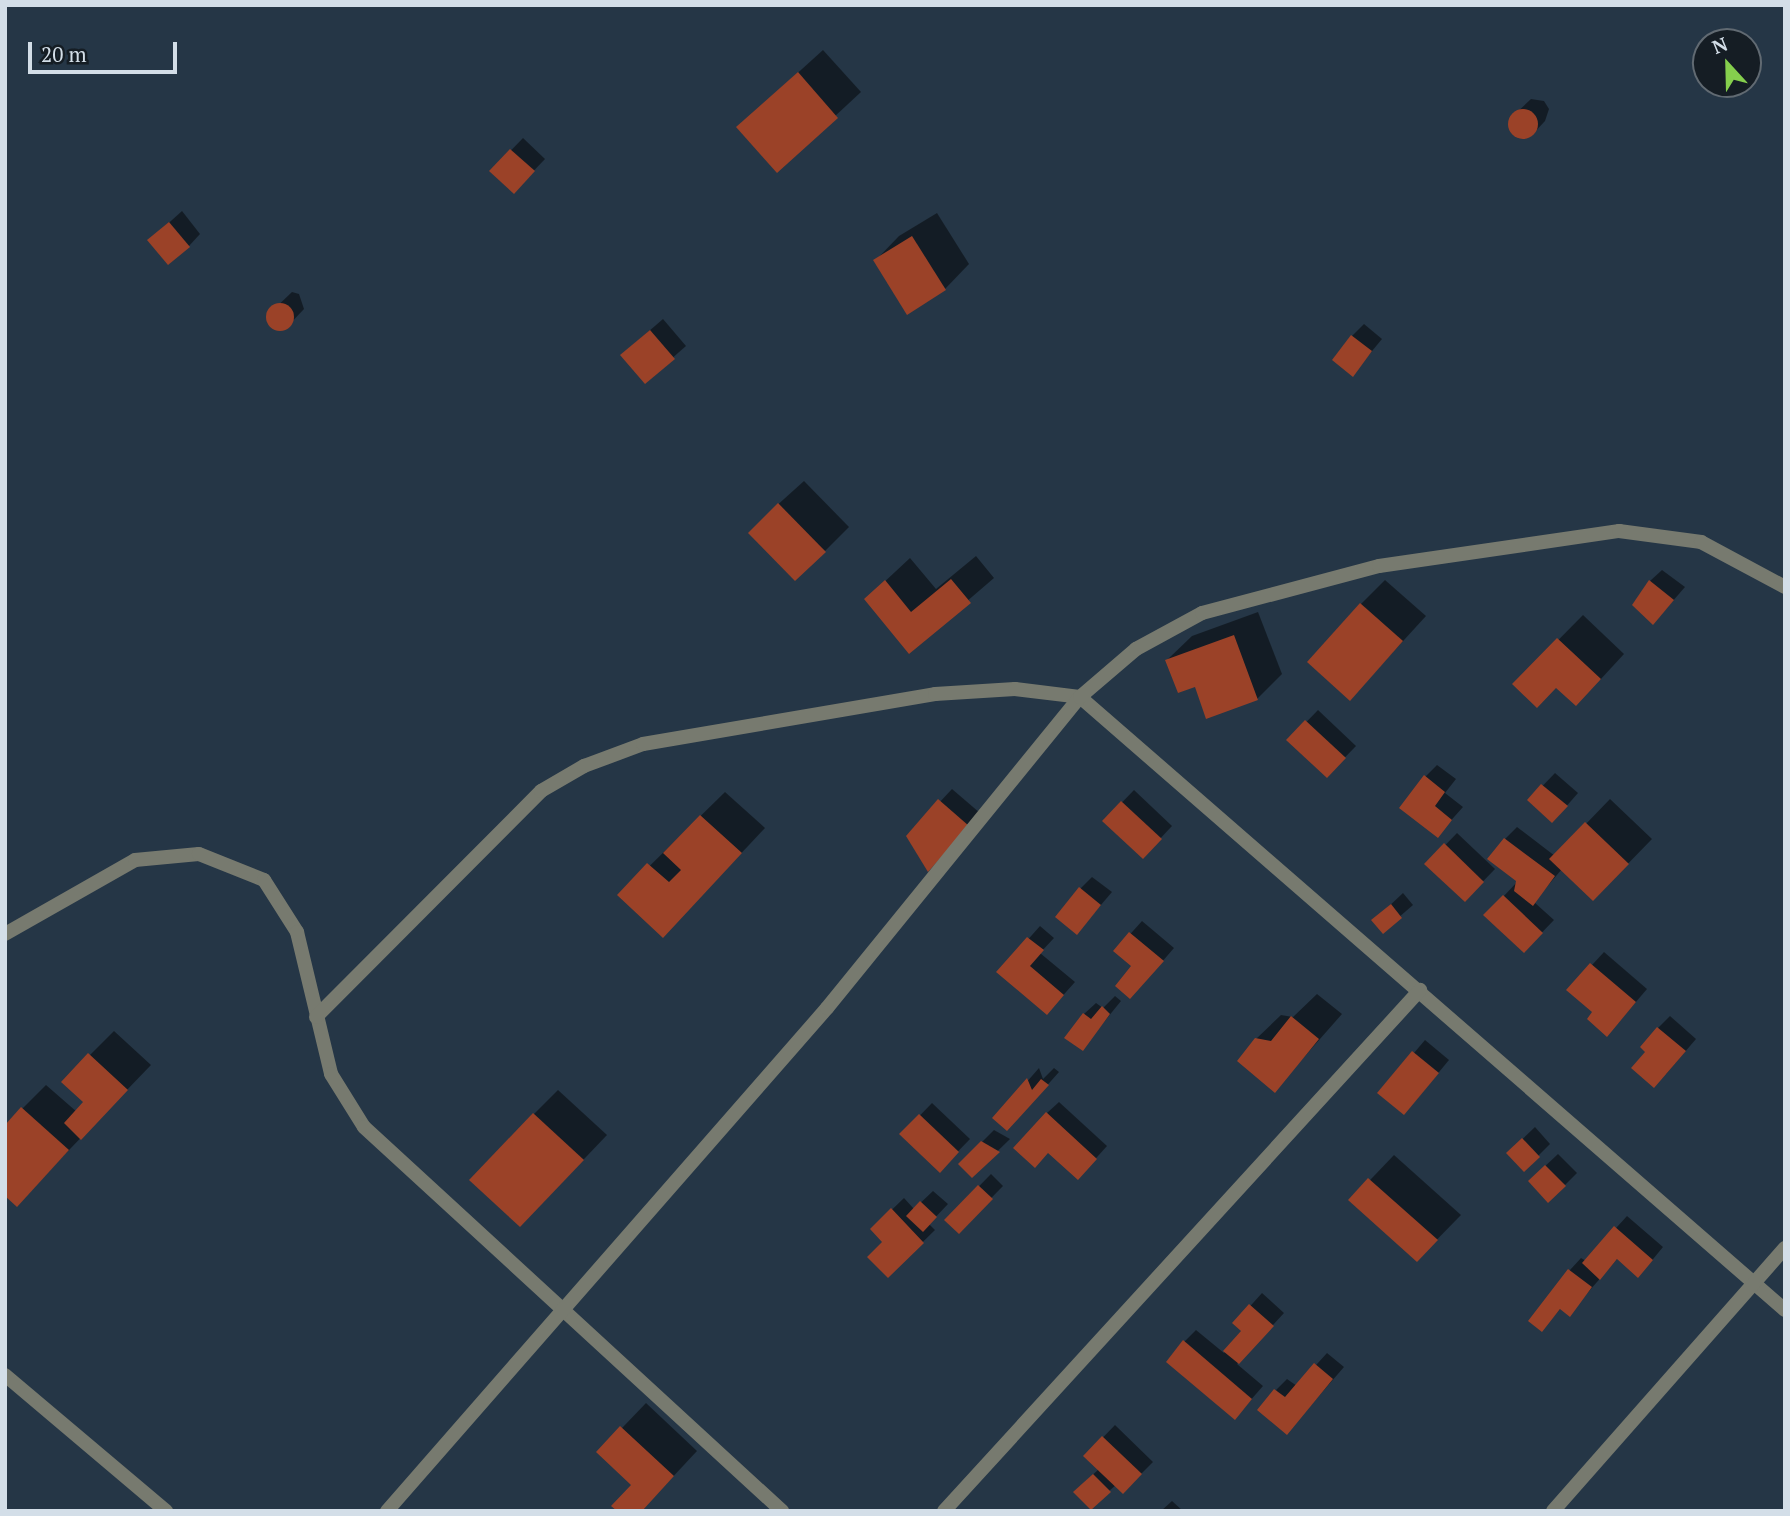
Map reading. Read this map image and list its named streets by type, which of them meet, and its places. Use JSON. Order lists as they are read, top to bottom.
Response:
{
  "scale_bar": "20 m",
  "north": "top"
}
